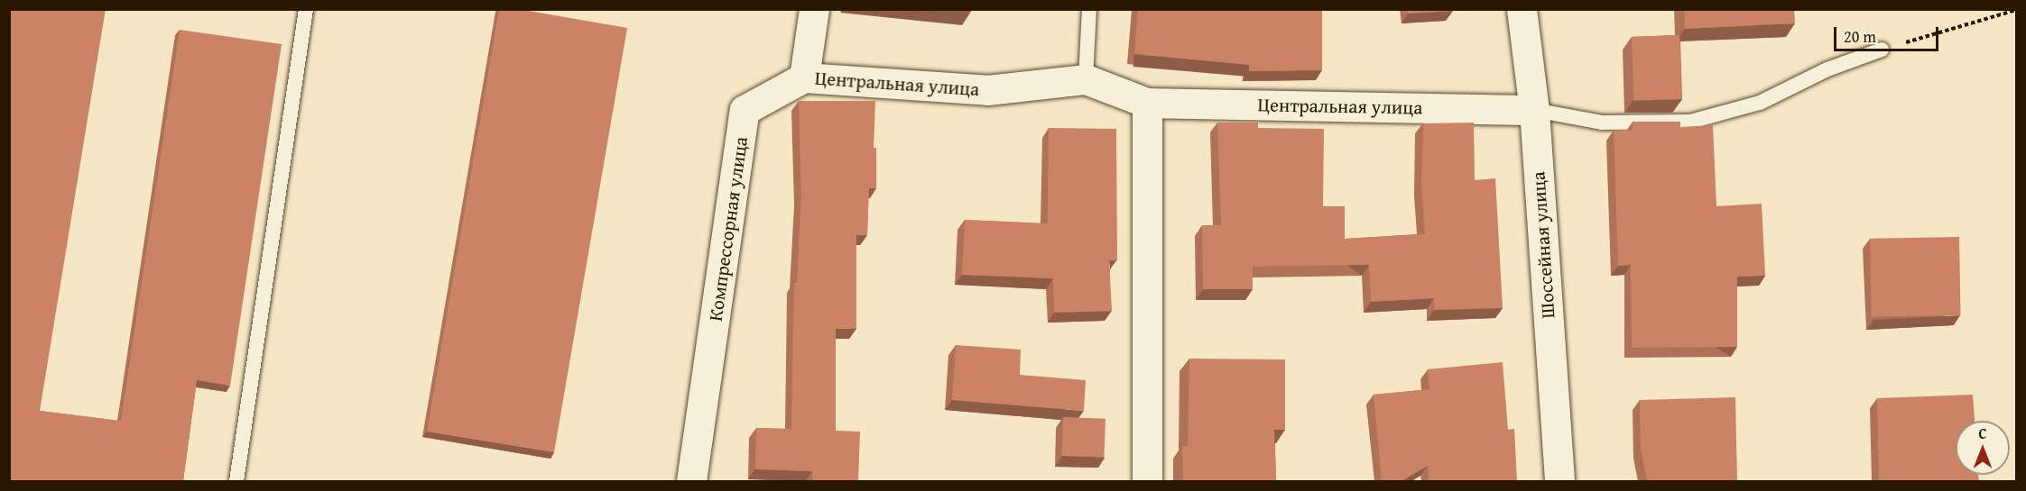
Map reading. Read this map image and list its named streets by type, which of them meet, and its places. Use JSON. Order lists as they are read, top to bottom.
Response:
{
  "streets": {
    "street": ["Центральная улица", "Компрессорная улица", "Шоссейная улица"]
  },
  "crossings": [
    ["Центральная улица", "Компрессорная улица"],
    ["Центральная улица", "Шоссейная улица"]
  ],
  "scale_bar": "20 m",
  "north": "top"
}
